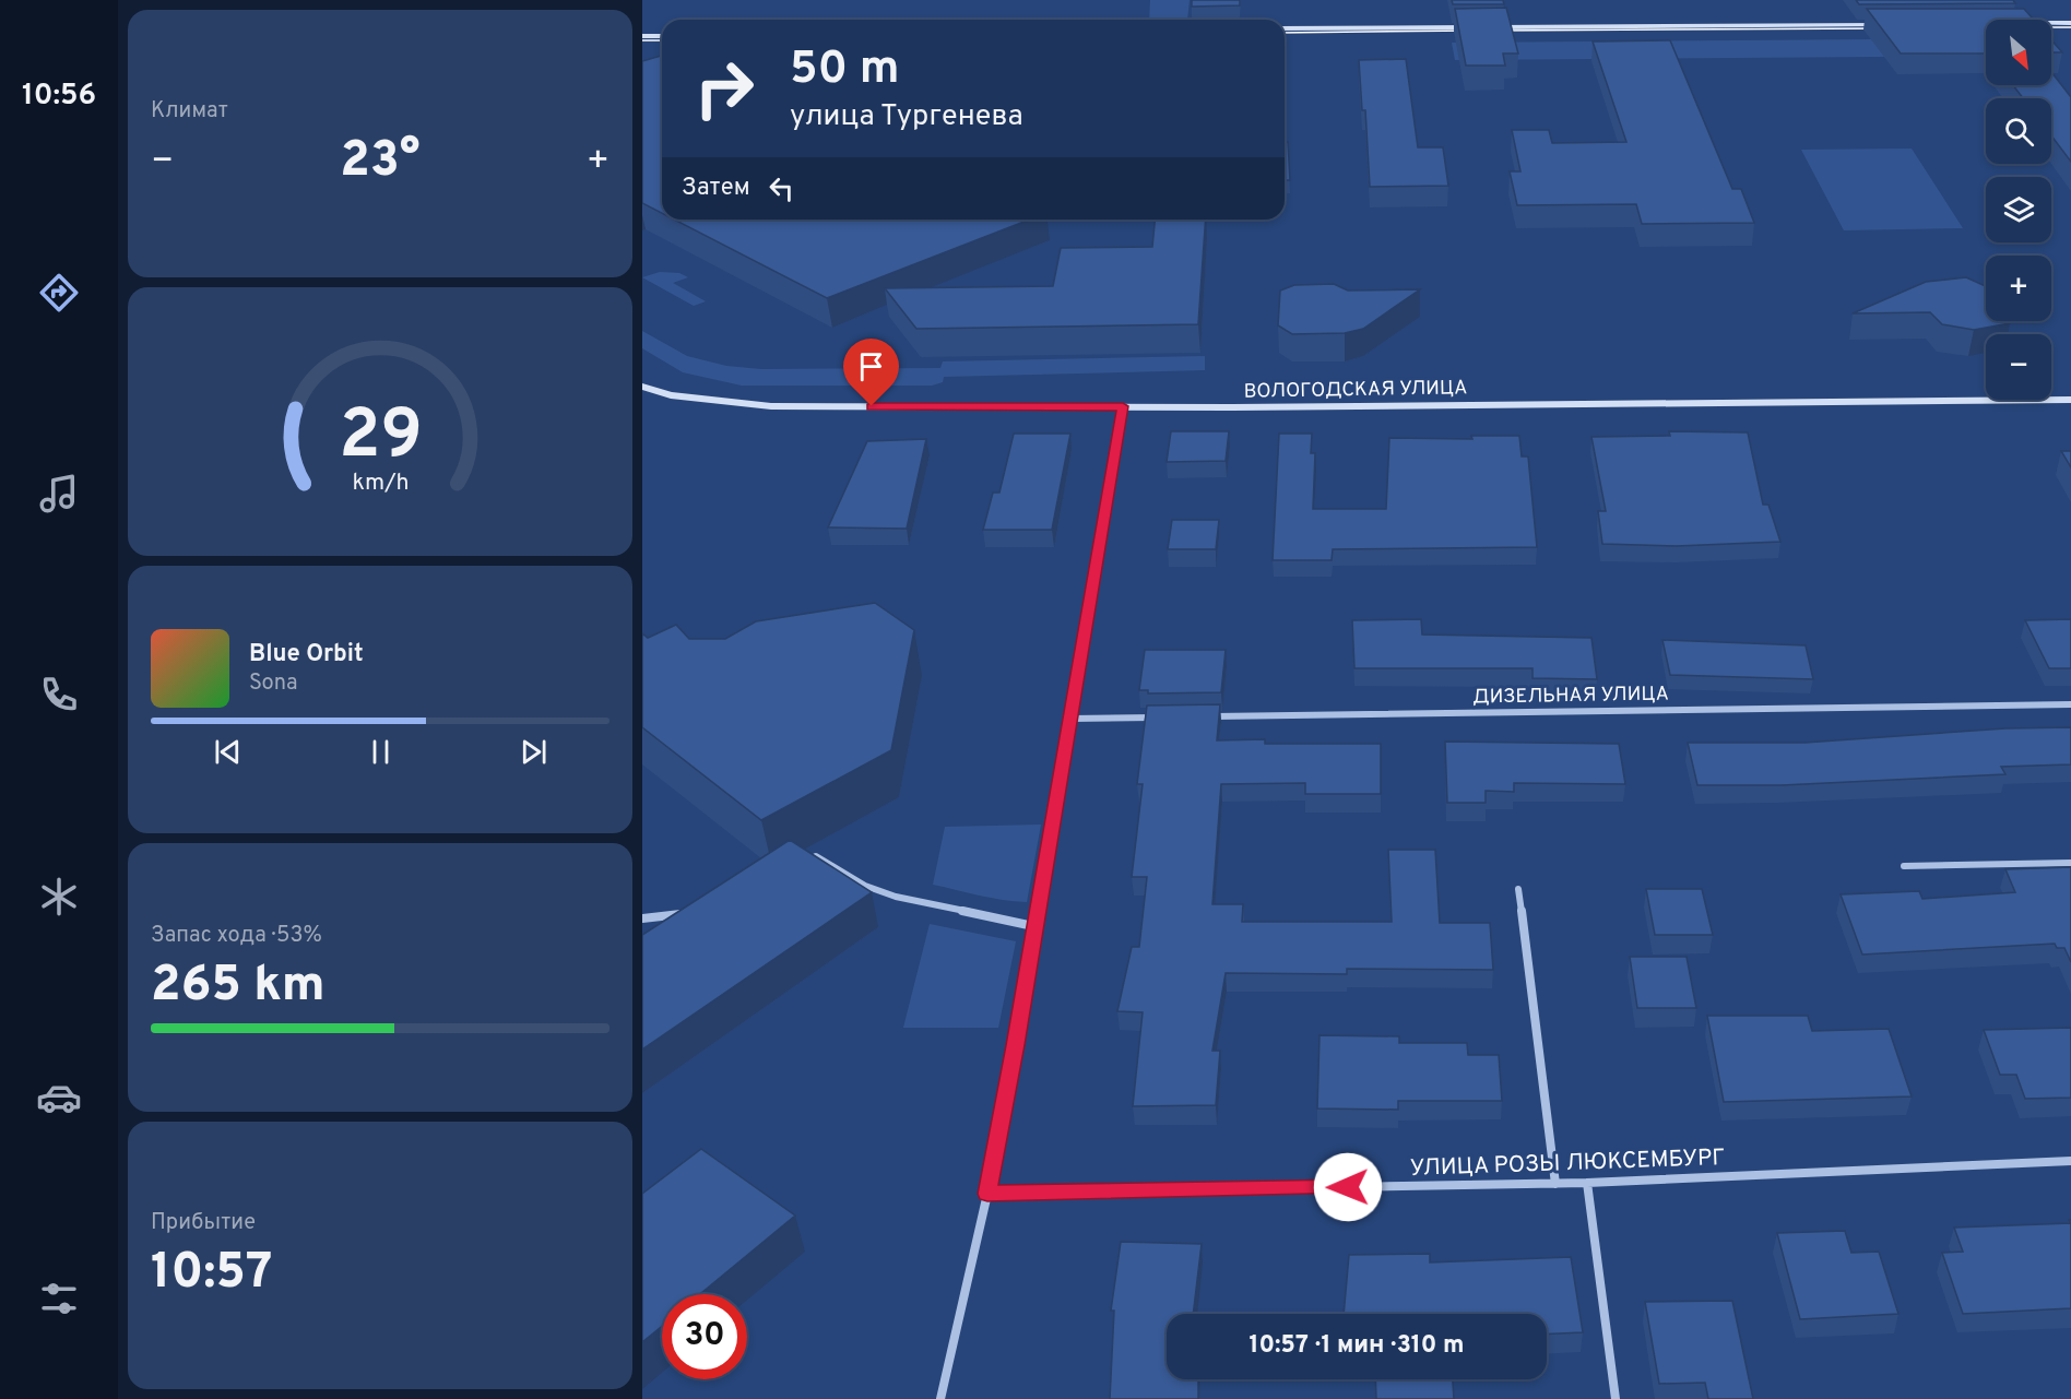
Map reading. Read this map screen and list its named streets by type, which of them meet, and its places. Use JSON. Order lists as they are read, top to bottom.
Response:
{
  "streets": {
    "main road": ["ВОЛОГОДСКАЯ УЛИЦА"],
    "street": ["ДИЗЕЛЬНАЯ УЛИЦА", "УЛИЦА РОЗЫ ЛЮКСЕМБУРГ"]
  },
  "north": "bottom right",
  "page": {
    "tabs": "10:56",
    "tile": [
      "Климат",
      ["Запас хода · 53%", "265 km"],
      ["Прибытие", "10:57"]
    ],
    "map_buttons": ["+", "−"],
    "turn": ["50 m", "улица Тургенева"],
    "heat": ["−", "23°", "+"],
    "then": "Затем",
    "song": ["Blue Orbit", "Sona"],
    "limit": "30",
    "trip": "10:57 · 1 мин · 310 m",
    "gauge": ["29", "km/h"]
  }
}
